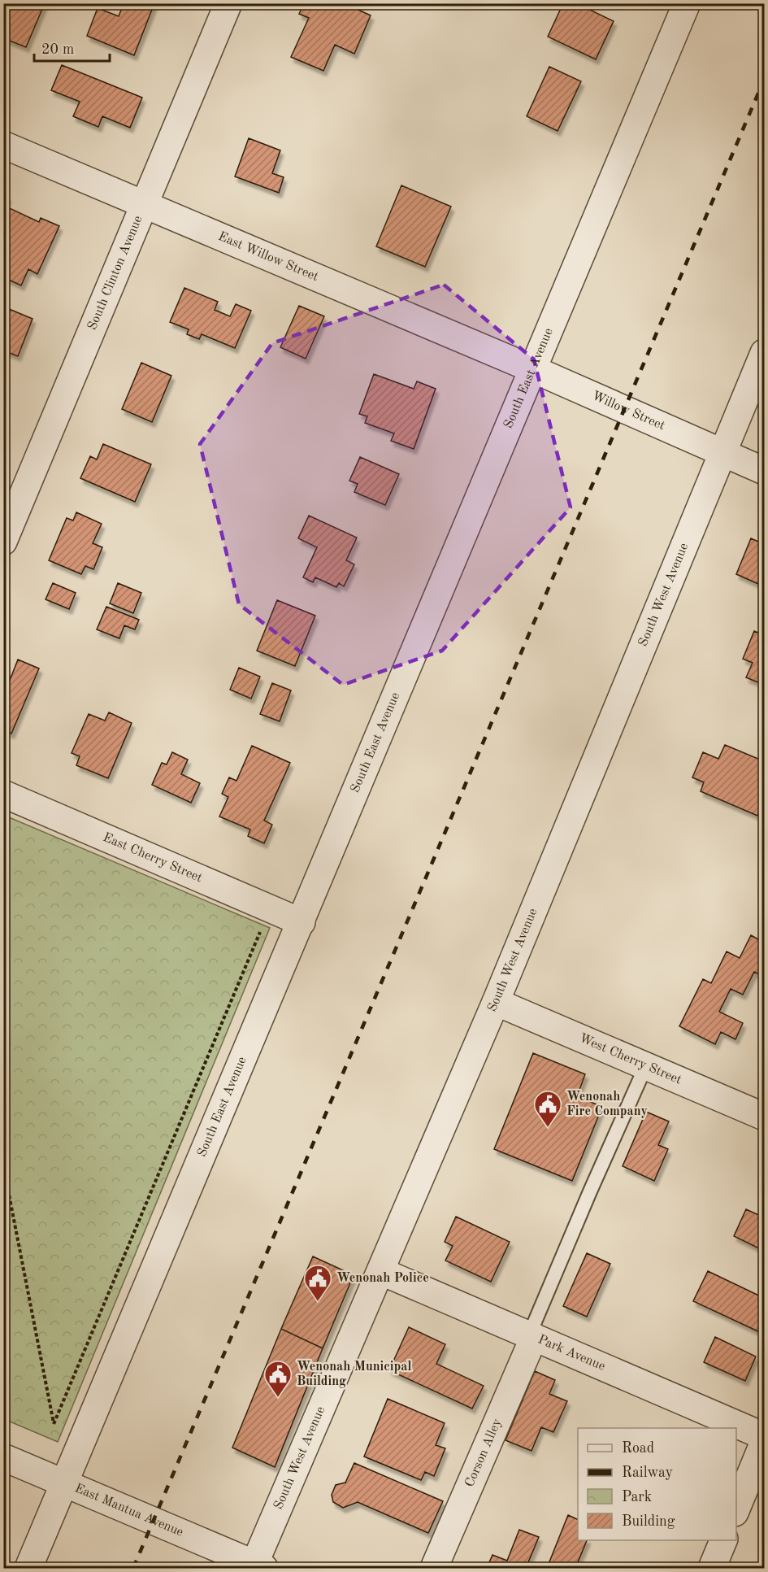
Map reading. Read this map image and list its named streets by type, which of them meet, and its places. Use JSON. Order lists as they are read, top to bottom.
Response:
{
  "streets": {
    "street": [
      "East Willow Street",
      "South Clinton Avenue",
      "South East Avenue",
      "Willow Street",
      "South West Avenue",
      "East Cherry Street",
      "West Cherry Street",
      "Park Avenue",
      "Corson Alley",
      "East Mantua Avenue"
    ]
  },
  "crossings": [
    ["East Willow Street", "South Clinton Avenue"],
    ["East Willow Street", "South East Avenue"],
    ["East Willow Street", "Willow Street"],
    ["South East Avenue", "Willow Street"],
    ["South East Avenue", "East Cherry Street"],
    ["South East Avenue", "East Mantua Avenue"],
    ["Willow Street", "South West Avenue"],
    ["South West Avenue", "West Cherry Street"],
    ["South West Avenue", "Park Avenue"],
    ["South West Avenue", "East Mantua Avenue"],
    ["Park Avenue", "Corson Alley"]
  ],
  "places": {
    "public building": ["Wenonah Fire Company", "Wenonah Police", "Wenonah Municipal Building"]
  },
  "legend": [
    "Road",
    "Railway",
    "Park",
    "Building"
  ],
  "scale_bar": "20 m"
}
